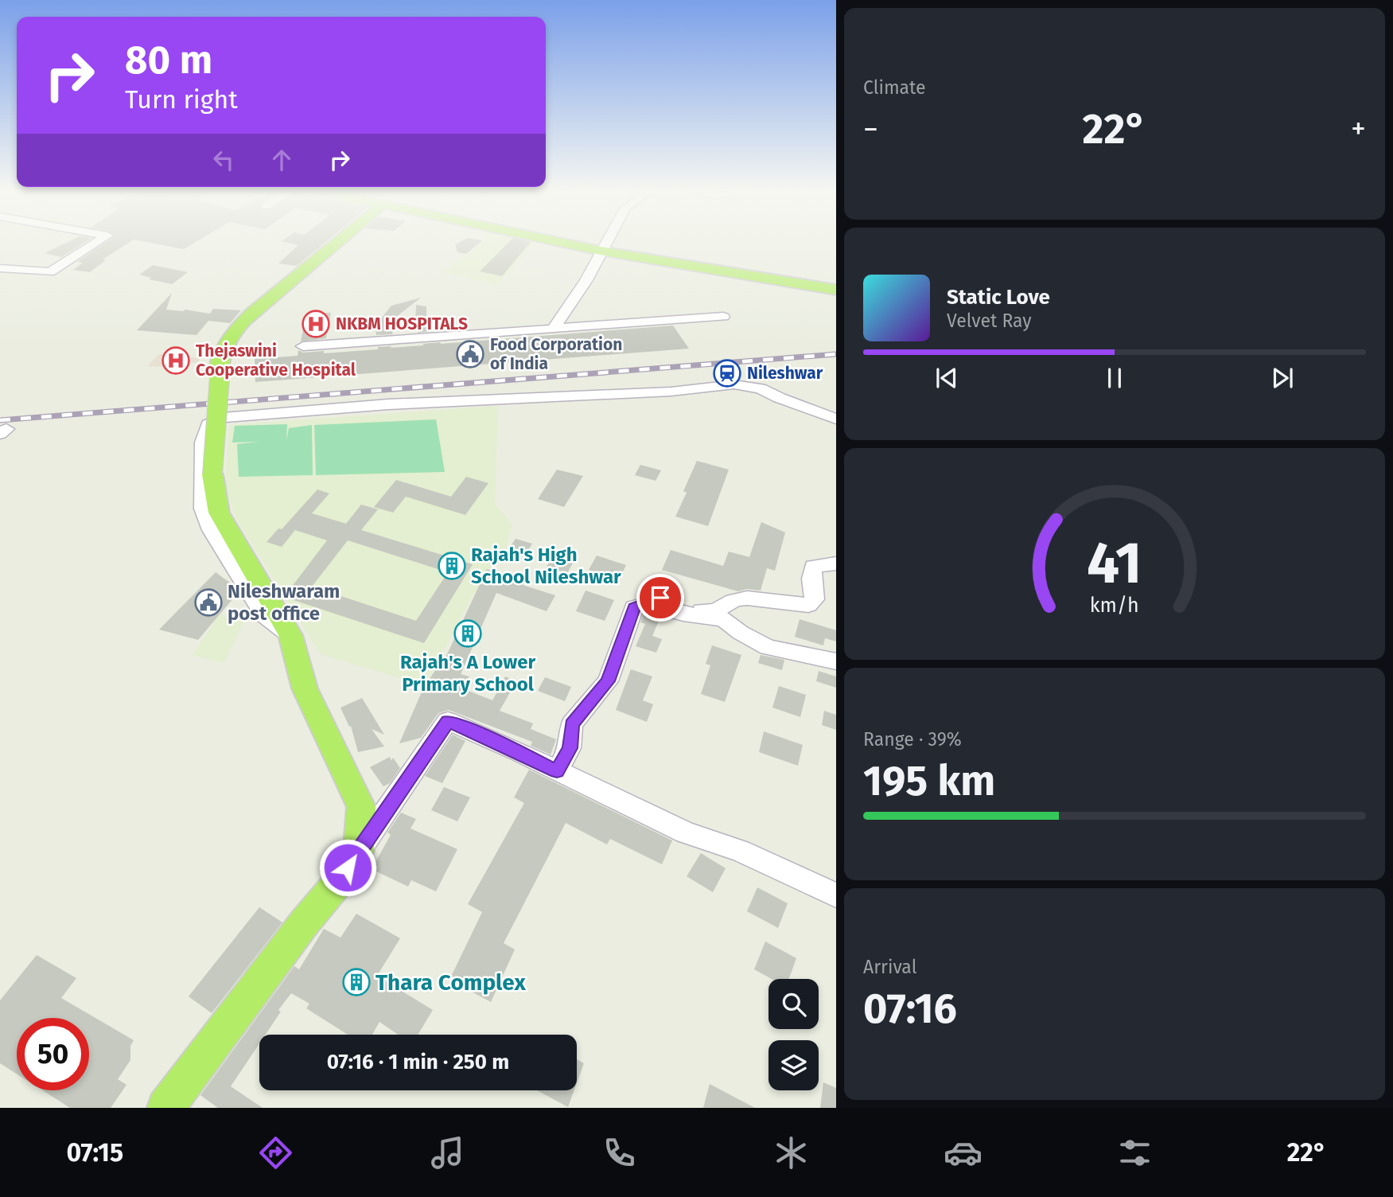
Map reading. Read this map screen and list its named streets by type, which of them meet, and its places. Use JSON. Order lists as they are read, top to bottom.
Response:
{
  "places": {
    "hospital": ["NKBM HOSPITALS", "Thejaswini Cooperative Hospital"],
    "public building": ["Food Corporation of India", "Nileshwaram post office"],
    "station": ["Nileshwar"],
    "building": ["Rajah's High School Nileshwar", "Rajah's A Lower Primary School", "Thara Complex"]
  },
  "page": {
    "tile": [
      "Climate",
      ["Range · 39%", "195 km"],
      ["Arrival", "07:16"]
    ],
    "turn": ["80 m", "Turn right"],
    "heat": ["−", "22°", "+"],
    "song": ["Static Love", "Velvet Ray"],
    "limit": "50",
    "trip": "07:16 · 1 min · 250 m",
    "tabs": ["07:15", "22°"],
    "gauge": ["41", "km/h"]
  }
}
